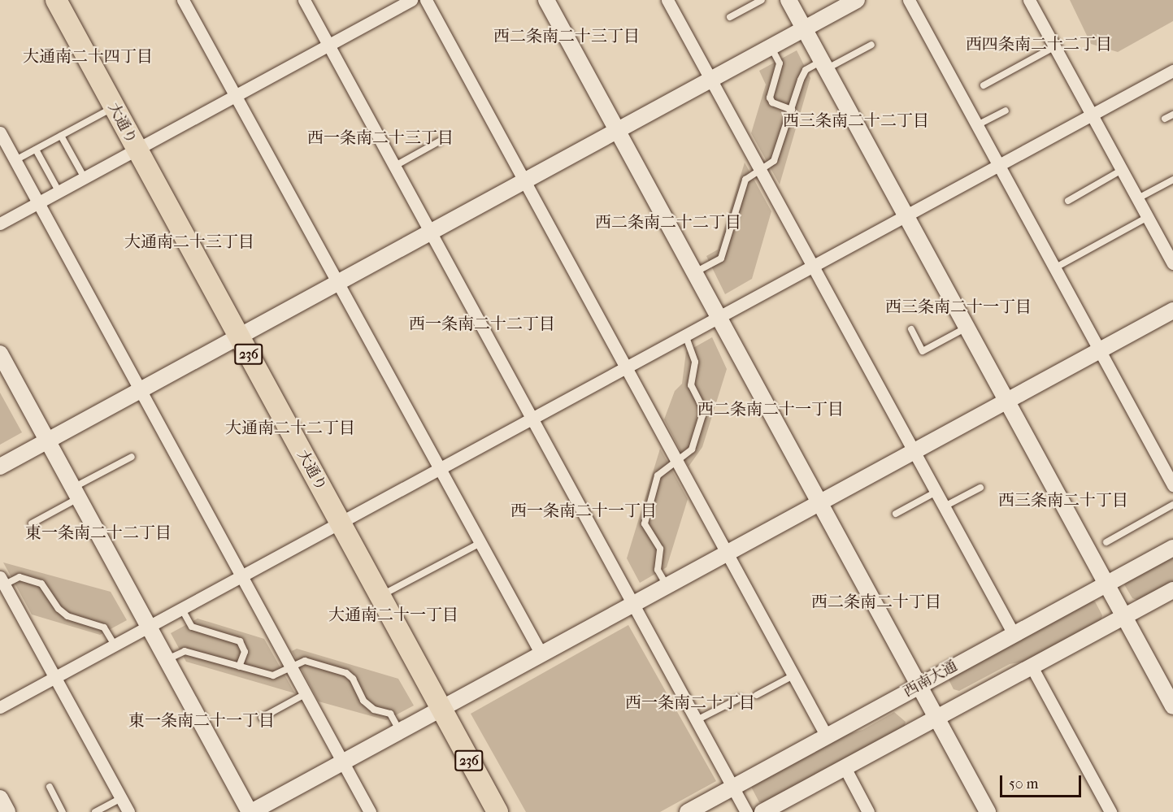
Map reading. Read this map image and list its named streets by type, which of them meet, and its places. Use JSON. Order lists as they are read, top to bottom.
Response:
{
  "streets": {
    "highway": ["大通り", "236"],
    "street": ["西南大通"]
  },
  "districts": [
    "西二条南二十三丁目",
    "西四条南二十二丁目",
    "大通南二十四丁目",
    "西三条南二十二丁目",
    "西一条南二十三丁目",
    "西二条南二十二丁目",
    "大通南二十三丁目",
    "西三条南二十一丁目",
    "西一条南二十二丁目",
    "西二条南二十一丁目",
    "大通南二十二丁目",
    "西三条南二十丁目",
    "西一条南二十一丁目",
    "東一条南二十二丁目",
    "西二条南二十丁目",
    "大通南二十一丁目",
    "西一条南二十丁目",
    "東一条南二十一丁目"
  ],
  "scale_bar": "50 m"
}
